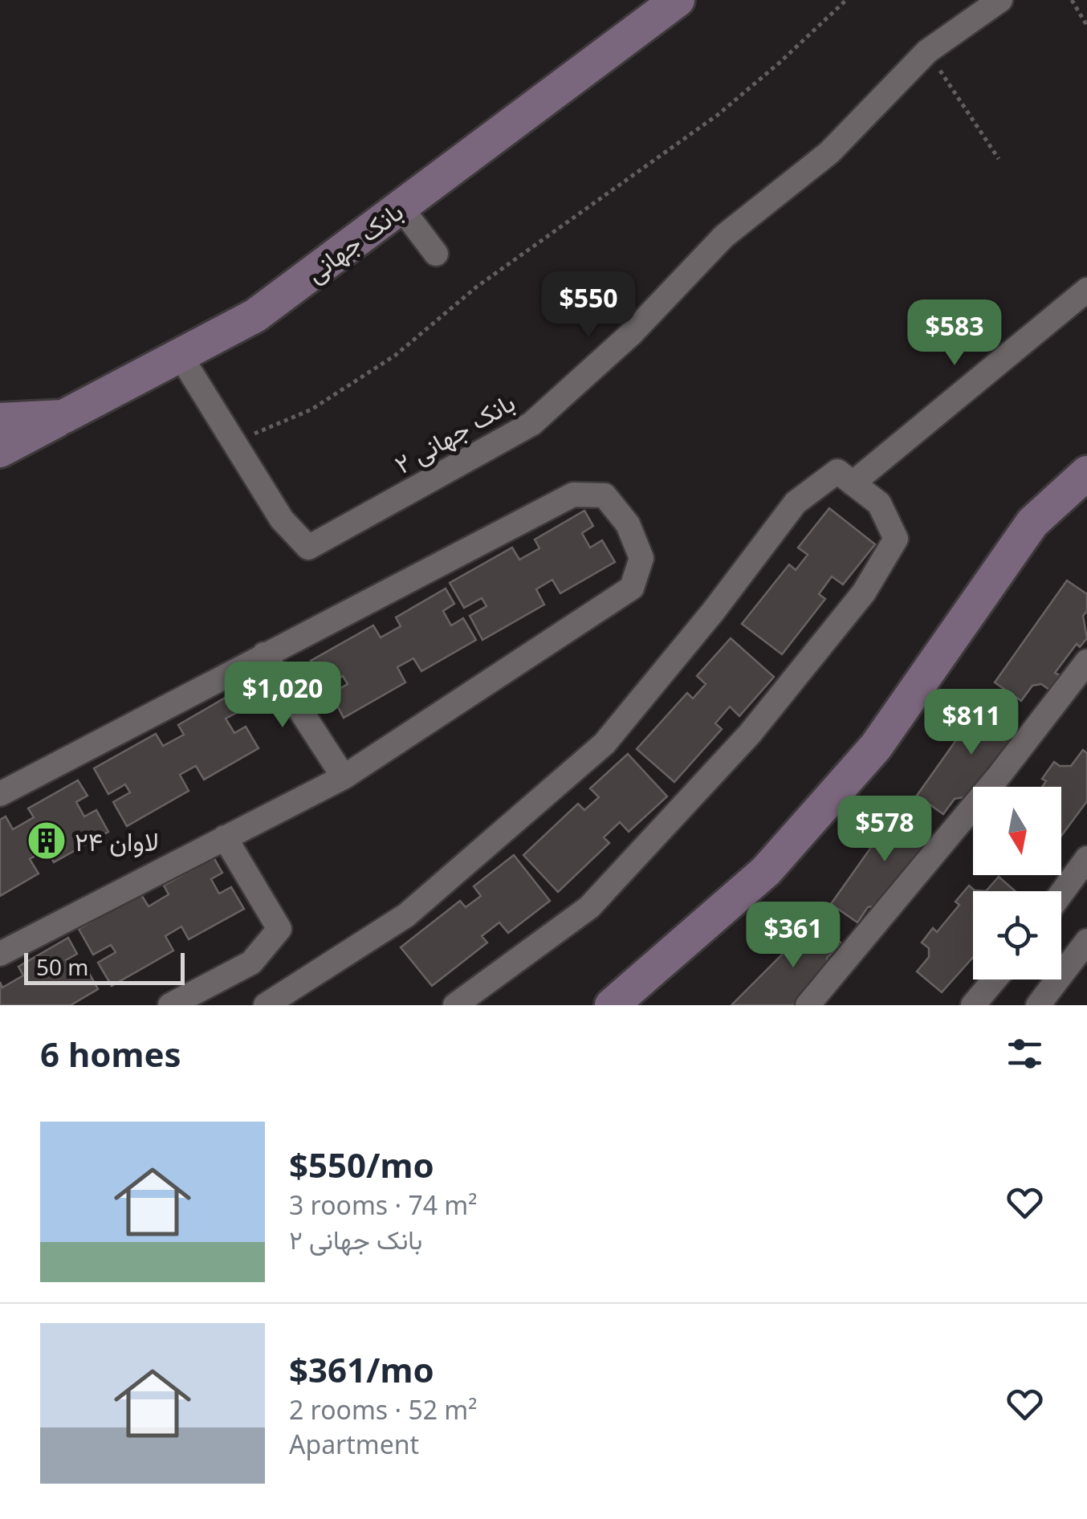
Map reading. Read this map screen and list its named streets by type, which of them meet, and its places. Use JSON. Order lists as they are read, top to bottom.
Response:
{
  "streets": {
    "street": ["بانک جهانی", "بانک جهانی ۲"]
  },
  "crossings": [
    ["بانک جهانی", "بانک جهانی ۲"]
  ],
  "places": {
    "building": ["لاوان ۲۴"]
  },
  "scale_bar": "50 m",
  "north": "bottom",
  "page": {
    "price": [
      "$550",
      "$583",
      "$1,020",
      "$811",
      "$578",
      "$361"
    ],
    "scale": "50 m",
    "heading": "6 homes",
    "list": [
      {
        "name": "$550/mo",
        "note": "3 rooms · 74 m² · بانک جهانی ۲"
      },
      {
        "name": "$361/mo",
        "note": "2 rooms · 52 m² · Apartment"
      }
    ]
  }
}
